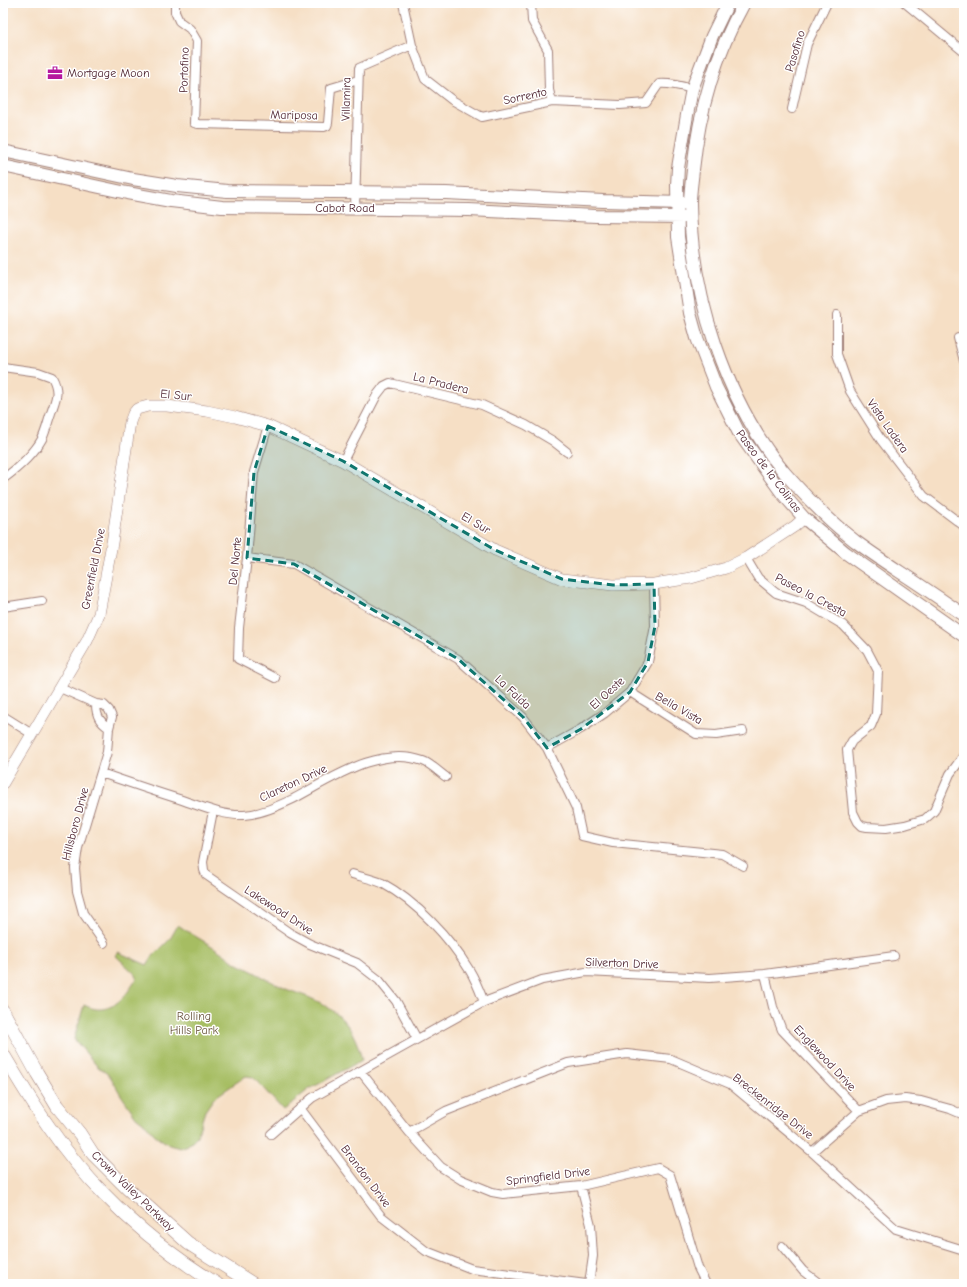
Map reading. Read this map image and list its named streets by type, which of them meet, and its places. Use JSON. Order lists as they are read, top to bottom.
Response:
{
  "streets": {
    "main road": ["Cabot Road", "Paseo de la Colinas", "Crown Valley Parkway"],
    "street": [
      "Pasofino",
      "Portofino",
      "Sorrento",
      "Villamira",
      "Mariposa",
      "La Pradera",
      "El Sur",
      "Vista Ladera",
      "Del Norte",
      "Greenfield Drive",
      "Paseo la Cresta",
      "La Falda",
      "El Oeste",
      "Bella Vista",
      "Clareton Drive",
      "Hillsboro Drive",
      "Lakewood Drive",
      "Silverton Drive",
      "Englewood Drive",
      "Breckenridge Drive",
      "Brandon Drive",
      "Springfield Drive"
    ]
  },
  "crossings": [
    ["Portofino", "Mariposa"],
    ["Sorrento", "Villamira"],
    ["Sorrento", "Paseo de la Colinas"],
    ["Villamira", "Mariposa"],
    ["Villamira", "Cabot Road"],
    ["Cabot Road", "Paseo de la Colinas"],
    ["La Pradera", "El Sur"],
    ["El Sur", "Paseo de la Colinas"],
    ["El Sur", "Del Norte"],
    ["El Sur", "Greenfield Drive"],
    ["El Sur", "Paseo la Cresta"],
    ["El Sur", "El Oeste"],
    ["Del Norte", "La Falda"],
    ["Greenfield Drive", "Hillsboro Drive"],
    ["La Falda", "El Oeste"],
    ["El Oeste", "Bella Vista"],
    ["Clareton Drive", "Hillsboro Drive"],
    ["Clareton Drive", "Lakewood Drive"],
    ["Lakewood Drive", "Silverton Drive"],
    ["Silverton Drive", "Englewood Drive"],
    ["Silverton Drive", "Brandon Drive"],
    ["Silverton Drive", "Springfield Drive"],
    ["Breckenridge Drive", "Springfield Drive"]
  ],
  "parks": ["Rolling Hills Park"],
  "places": {
    "office": ["Mortgage Moon"]
  }
}
